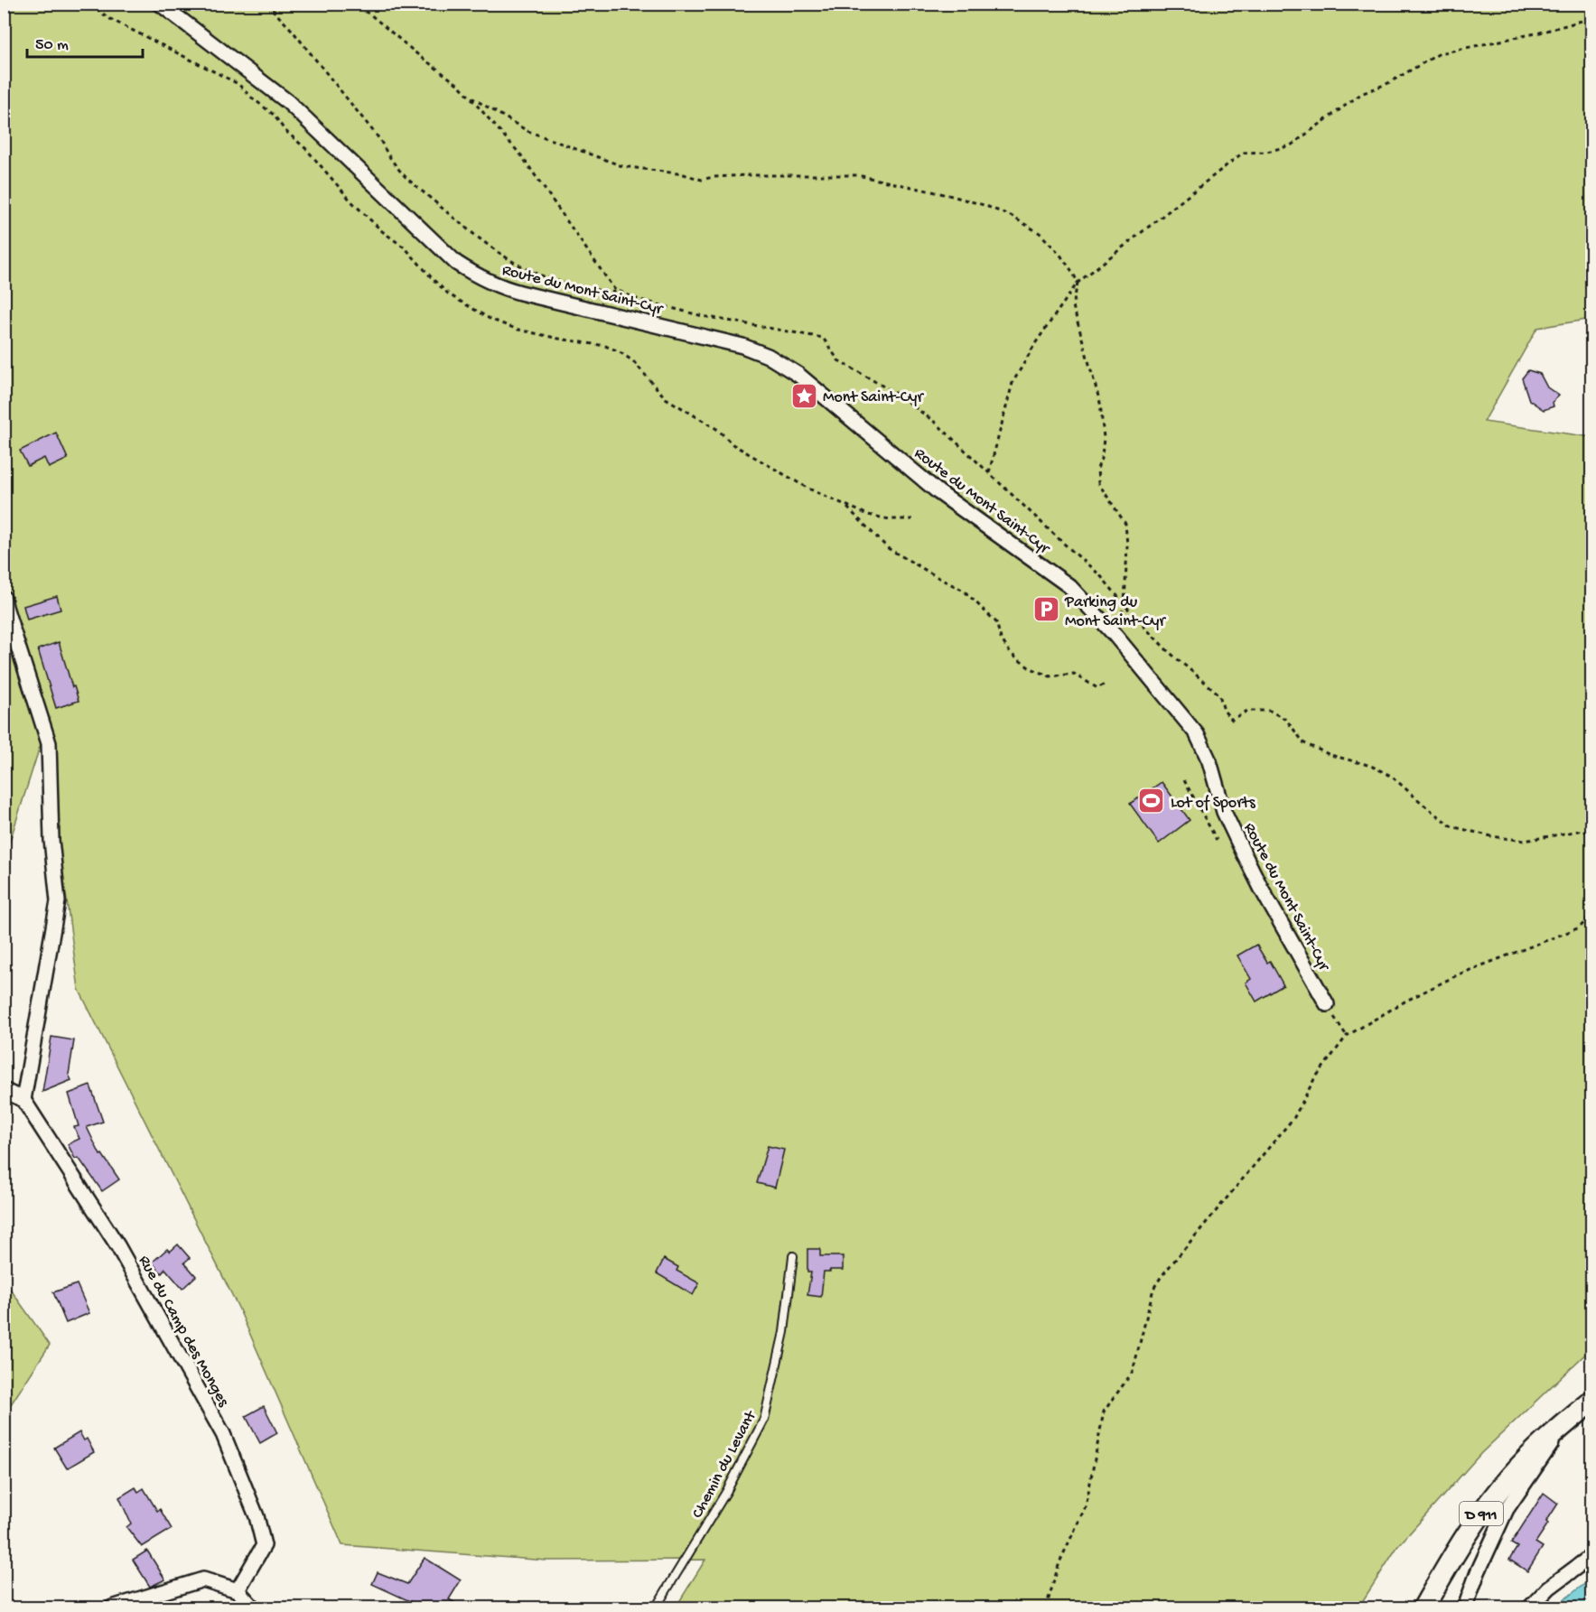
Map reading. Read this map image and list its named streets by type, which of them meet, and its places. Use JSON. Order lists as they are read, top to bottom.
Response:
{
  "streets": {
    "main road": ["D 911"],
    "street": ["Route du Mont Saint-Cyr", "Rue du Camp des Monges"],
    "lane": ["Chemin du Levant"]
  },
  "places": {
    "place": ["Mont Saint-Cyr"],
    "parking": ["Parking du Mont Saint-Cyr"],
    "sports": ["Lot of Sports"]
  },
  "scale_bar": "50 m"
}
